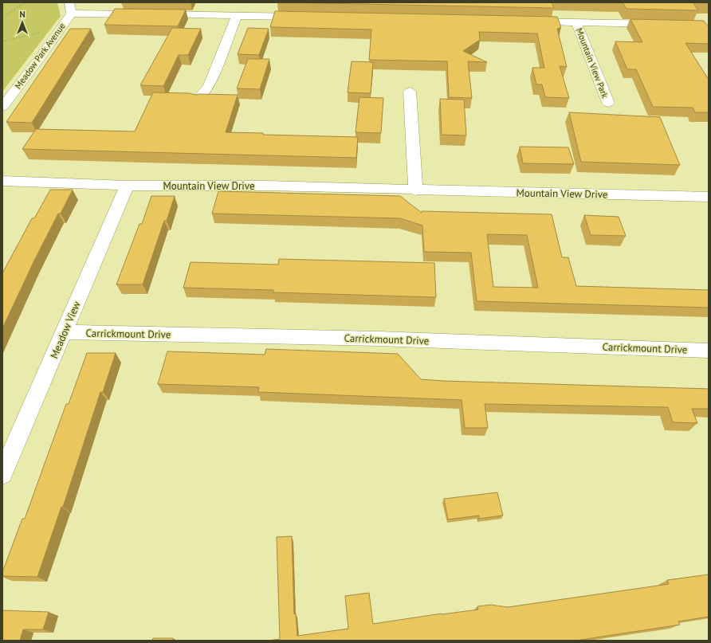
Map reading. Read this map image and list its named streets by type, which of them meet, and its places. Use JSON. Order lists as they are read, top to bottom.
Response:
{
  "streets": {
    "street": [
      "Meadow Park Avenue",
      "Mountain View Park",
      "Mountain View Drive",
      "Meadow View",
      "Carrickmount Drive"
    ]
  },
  "crossings": [
    ["Mountain View Drive", "Meadow View"],
    ["Meadow View", "Carrickmount Drive"]
  ],
  "north": "top"
}
